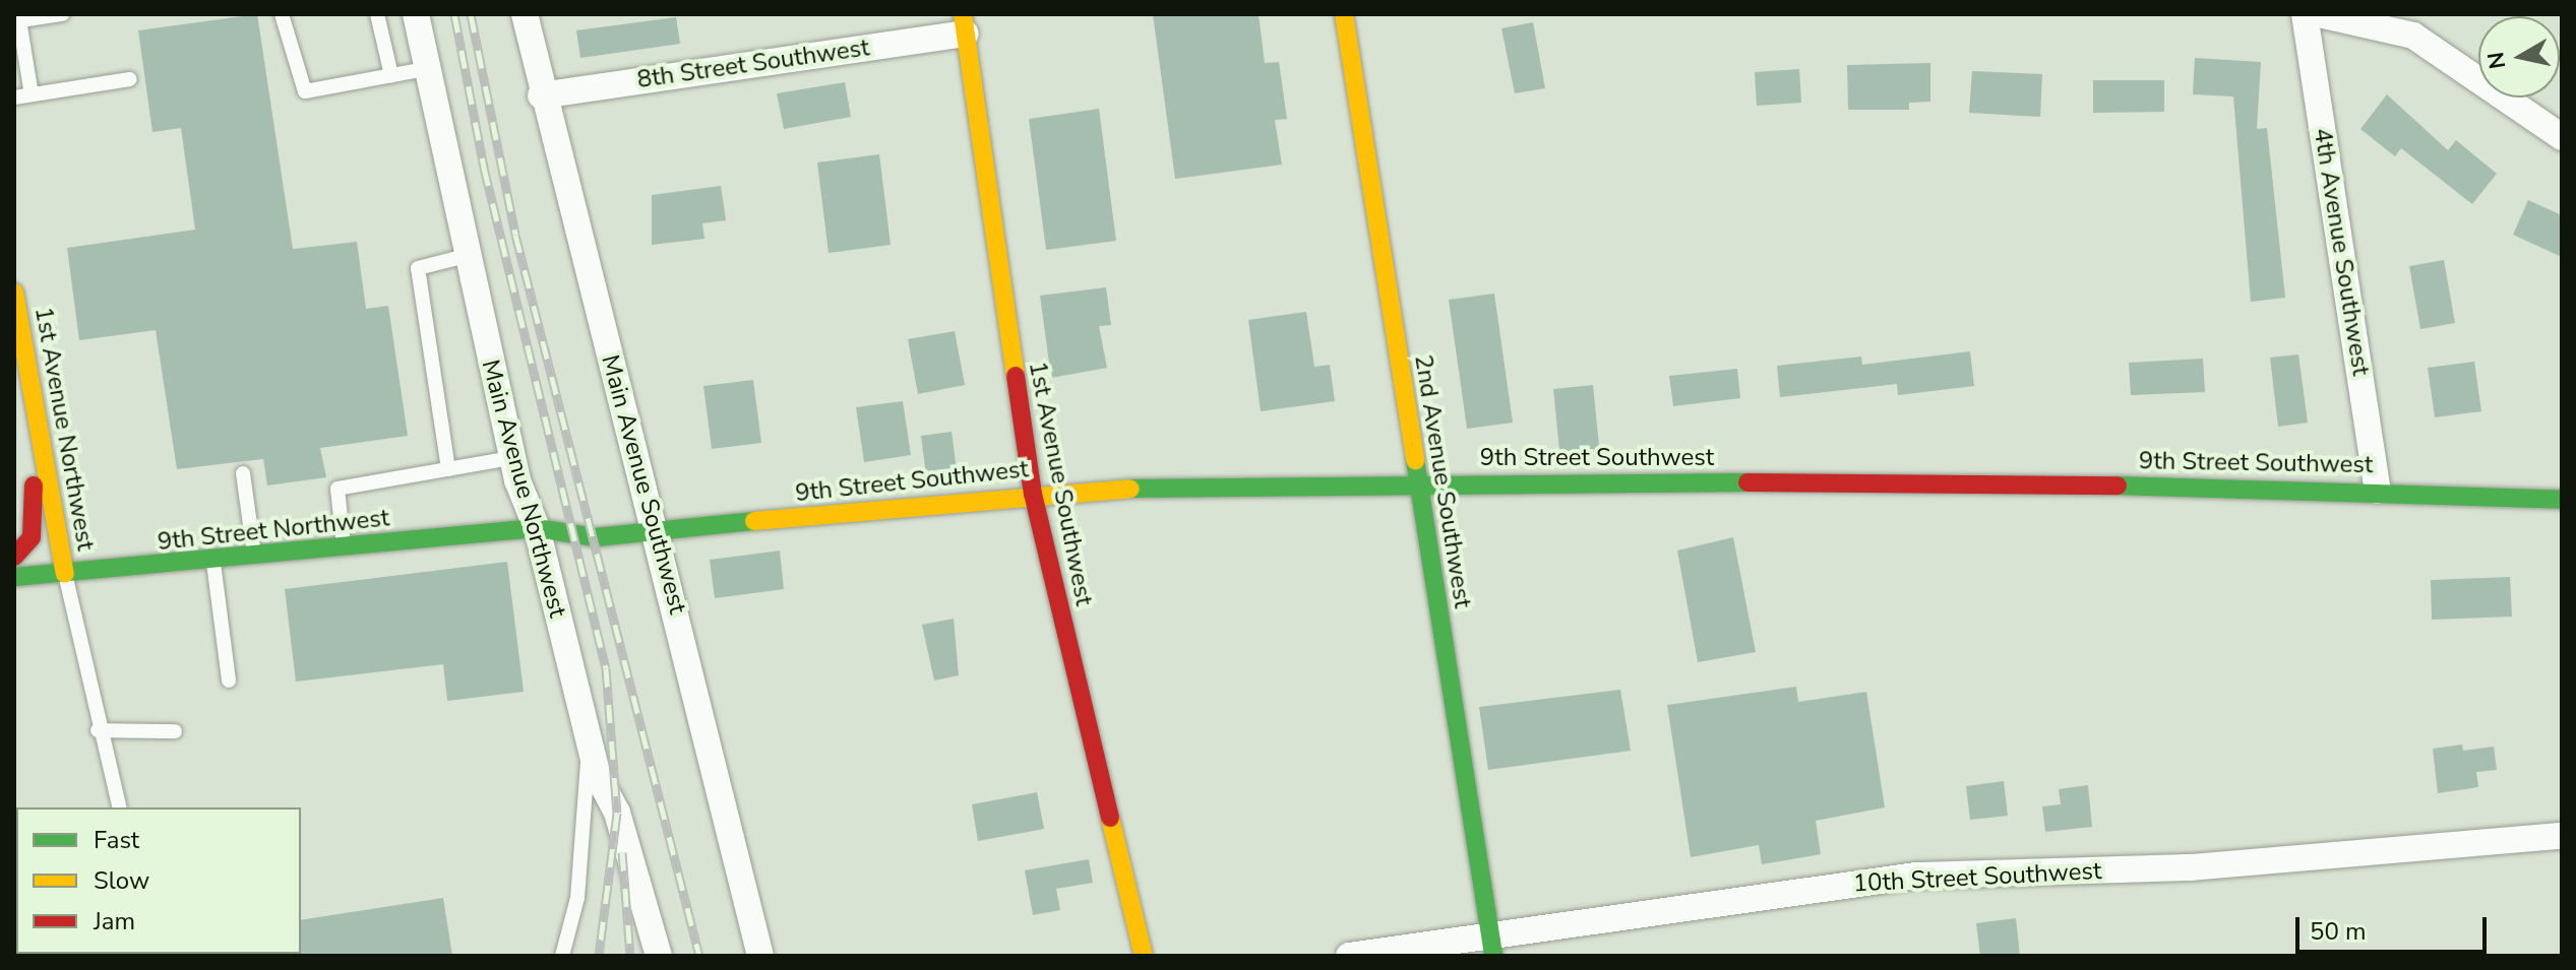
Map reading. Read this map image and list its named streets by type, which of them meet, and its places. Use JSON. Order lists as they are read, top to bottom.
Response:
{
  "streets": {
    "street": [
      "8th Street Southwest",
      "4th Avenue Southwest",
      "1st Avenue Northwest",
      "9th Street Southwest",
      "2nd Avenue Southwest",
      "1st Avenue Southwest",
      "Main Avenue Southwest",
      "Main Avenue Northwest",
      "9th Street Northwest",
      "10th Street Southwest"
    ]
  },
  "crossings": [
    ["8th Street Southwest", "1st Avenue Southwest"],
    ["8th Street Southwest", "Main Avenue Southwest"],
    ["4th Avenue Southwest", "9th Street Southwest"],
    ["1st Avenue Northwest", "9th Street Northwest"],
    ["9th Street Southwest", "2nd Avenue Southwest"],
    ["9th Street Southwest", "1st Avenue Southwest"],
    ["9th Street Southwest", "Main Avenue Southwest"],
    ["9th Street Southwest", "Main Avenue Northwest"],
    ["9th Street Southwest", "9th Street Northwest"],
    ["2nd Avenue Southwest", "10th Street Southwest"],
    ["Main Avenue Northwest", "9th Street Northwest"]
  ],
  "legend": ["Fast", "Slow", "Jam"],
  "scale_bar": "50 m",
  "north": "left"
}
